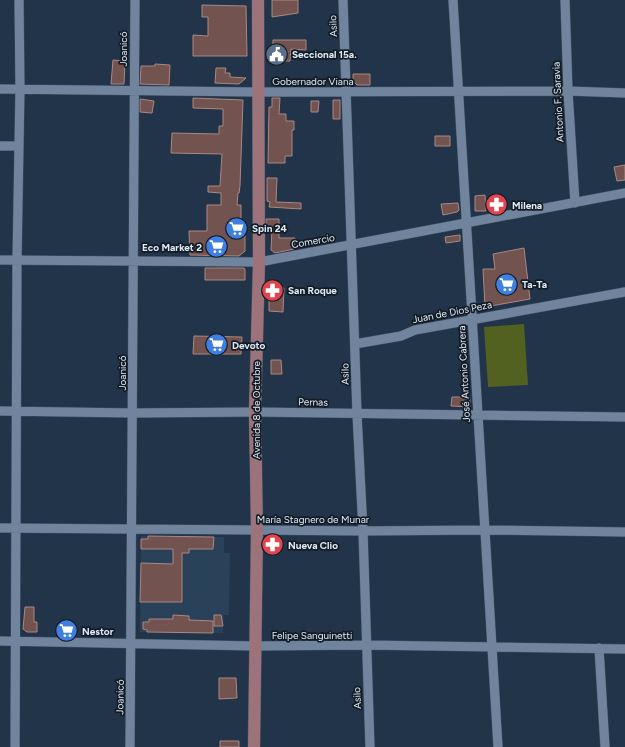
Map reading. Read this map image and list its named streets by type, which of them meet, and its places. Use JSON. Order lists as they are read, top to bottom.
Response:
{
  "streets": {
    "main road": ["Avenida 8 de Octubre"],
    "street": [
      "Asilo",
      "Joanicó",
      "Gobernador Viana",
      "Antonio F. Saravia",
      "Comercio",
      "Juan de Dios Peza",
      "José Antonio Cabrera",
      "Pernas",
      "María Stagnero de Munar",
      "Felipe Sanguinetti"
    ]
  },
  "crossings": [
    ["Asilo", "Gobernador Viana"],
    ["Asilo", "Comercio"],
    ["Asilo", "Juan de Dios Peza"],
    ["Asilo", "Pernas"],
    ["Asilo", "María Stagnero de Munar"],
    ["Asilo", "Felipe Sanguinetti"],
    ["Joanicó", "Gobernador Viana"],
    ["Joanicó", "Comercio"],
    ["Joanicó", "Pernas"],
    ["Joanicó", "María Stagnero de Munar"],
    ["Joanicó", "Felipe Sanguinetti"],
    ["Gobernador Viana", "Antonio F. Saravia"],
    ["Gobernador Viana", "José Antonio Cabrera"],
    ["Gobernador Viana", "Avenida 8 de Octubre"],
    ["Antonio F. Saravia", "Comercio"],
    ["Comercio", "José Antonio Cabrera"],
    ["Comercio", "Avenida 8 de Octubre"],
    ["Juan de Dios Peza", "José Antonio Cabrera"],
    ["José Antonio Cabrera", "Pernas"],
    ["José Antonio Cabrera", "María Stagnero de Munar"],
    ["José Antonio Cabrera", "Felipe Sanguinetti"],
    ["Pernas", "Avenida 8 de Octubre"],
    ["Avenida 8 de Octubre", "María Stagnero de Munar"],
    ["Avenida 8 de Octubre", "Felipe Sanguinetti"]
  ],
  "places": {
    "public building": ["Seccional 15a."],
    "pharmacy": ["Milena", "San Roque", "Nueva Clio"],
    "supermarket": [
      "Spin 24",
      "Eco Market 2",
      "Ta-Ta",
      "Devoto",
      "Nestor"
    ]
  }
}
